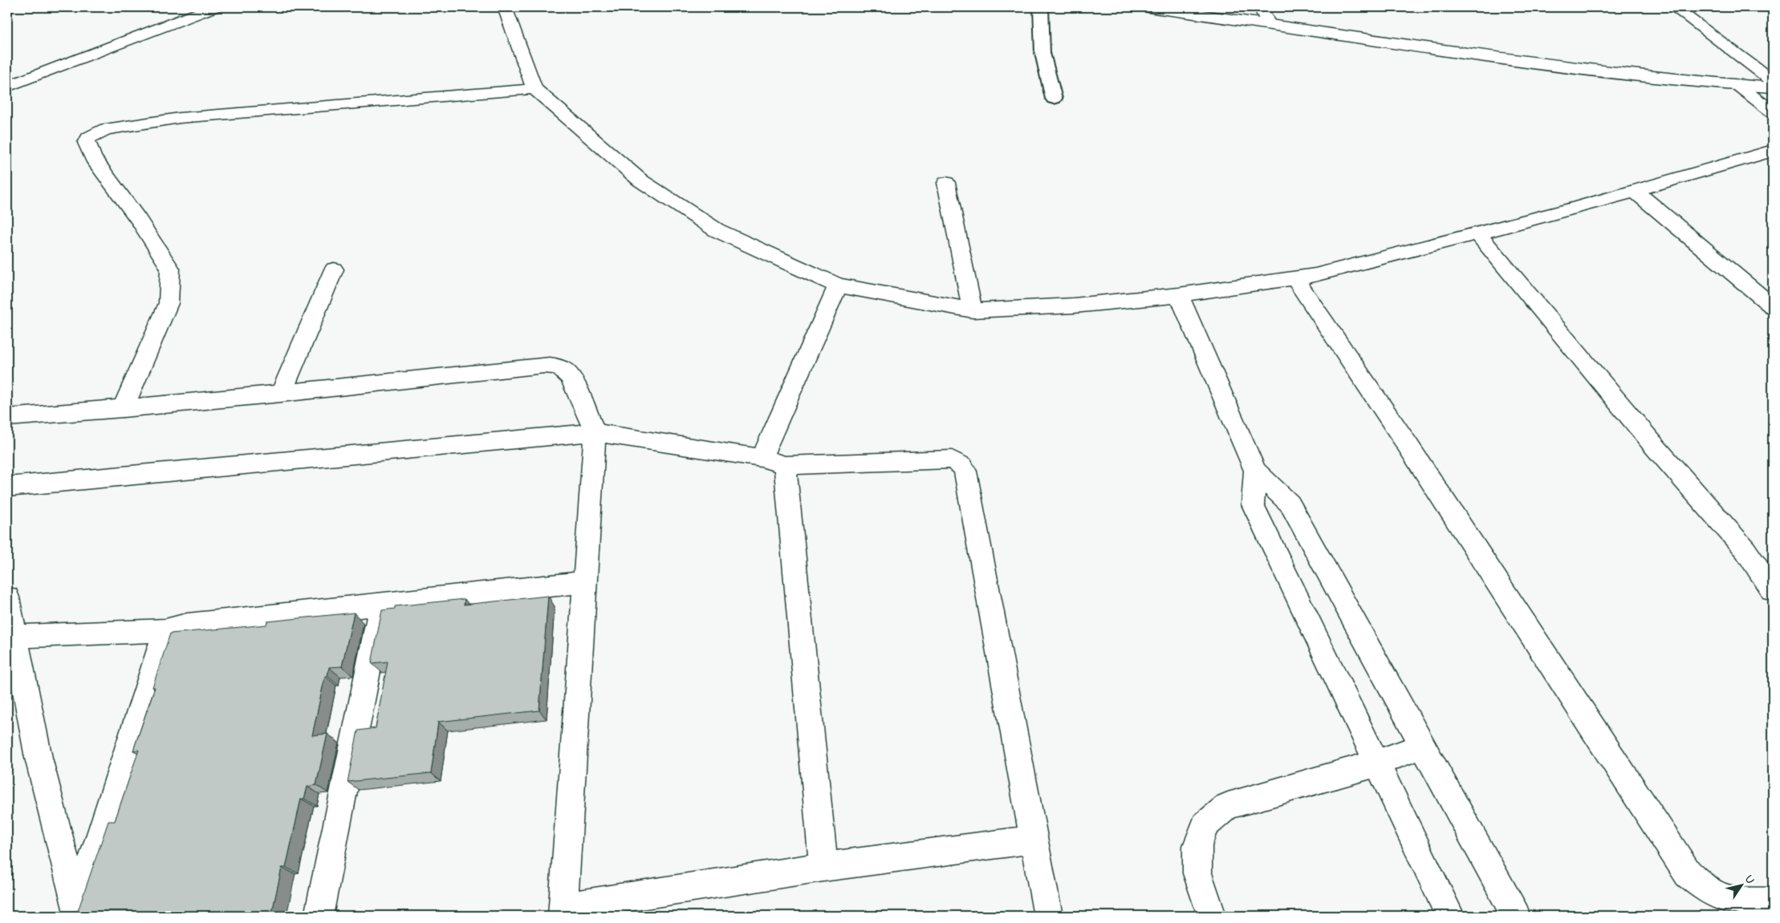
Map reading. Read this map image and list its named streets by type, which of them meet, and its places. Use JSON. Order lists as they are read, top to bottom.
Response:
{
  "north": "top right"
}
